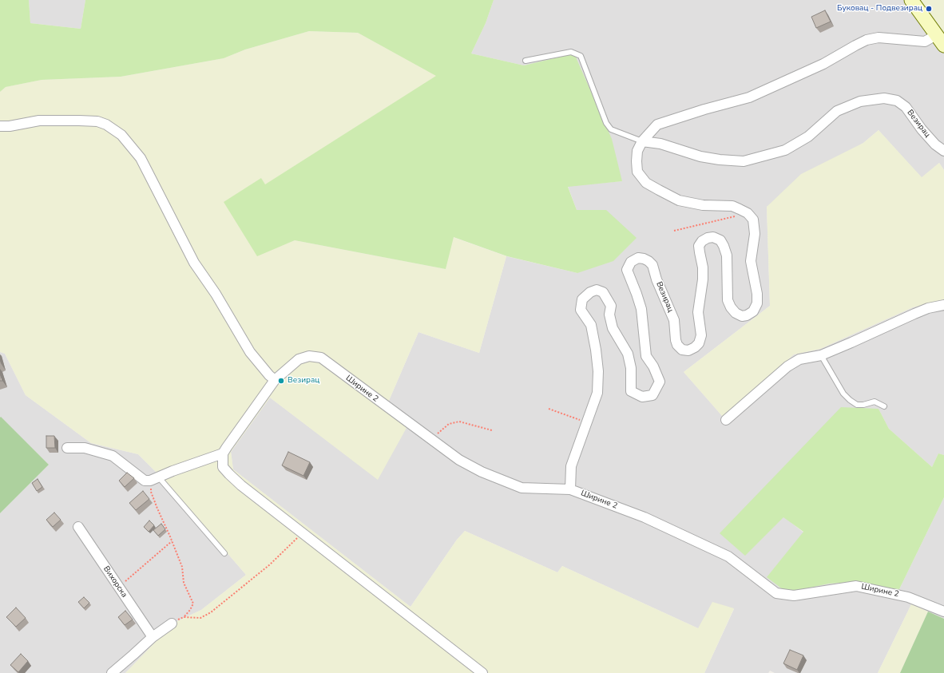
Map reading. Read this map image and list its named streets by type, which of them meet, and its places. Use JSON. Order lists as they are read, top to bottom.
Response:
{
  "streets": {
    "street": ["Везирац", "Ширине 2", "Вихорска"]
  },
  "crossings": [
    ["Везирац", "Ширине 2"]
  ],
  "places": ["Буковац - Подвезирац", "Везирац"]
}
